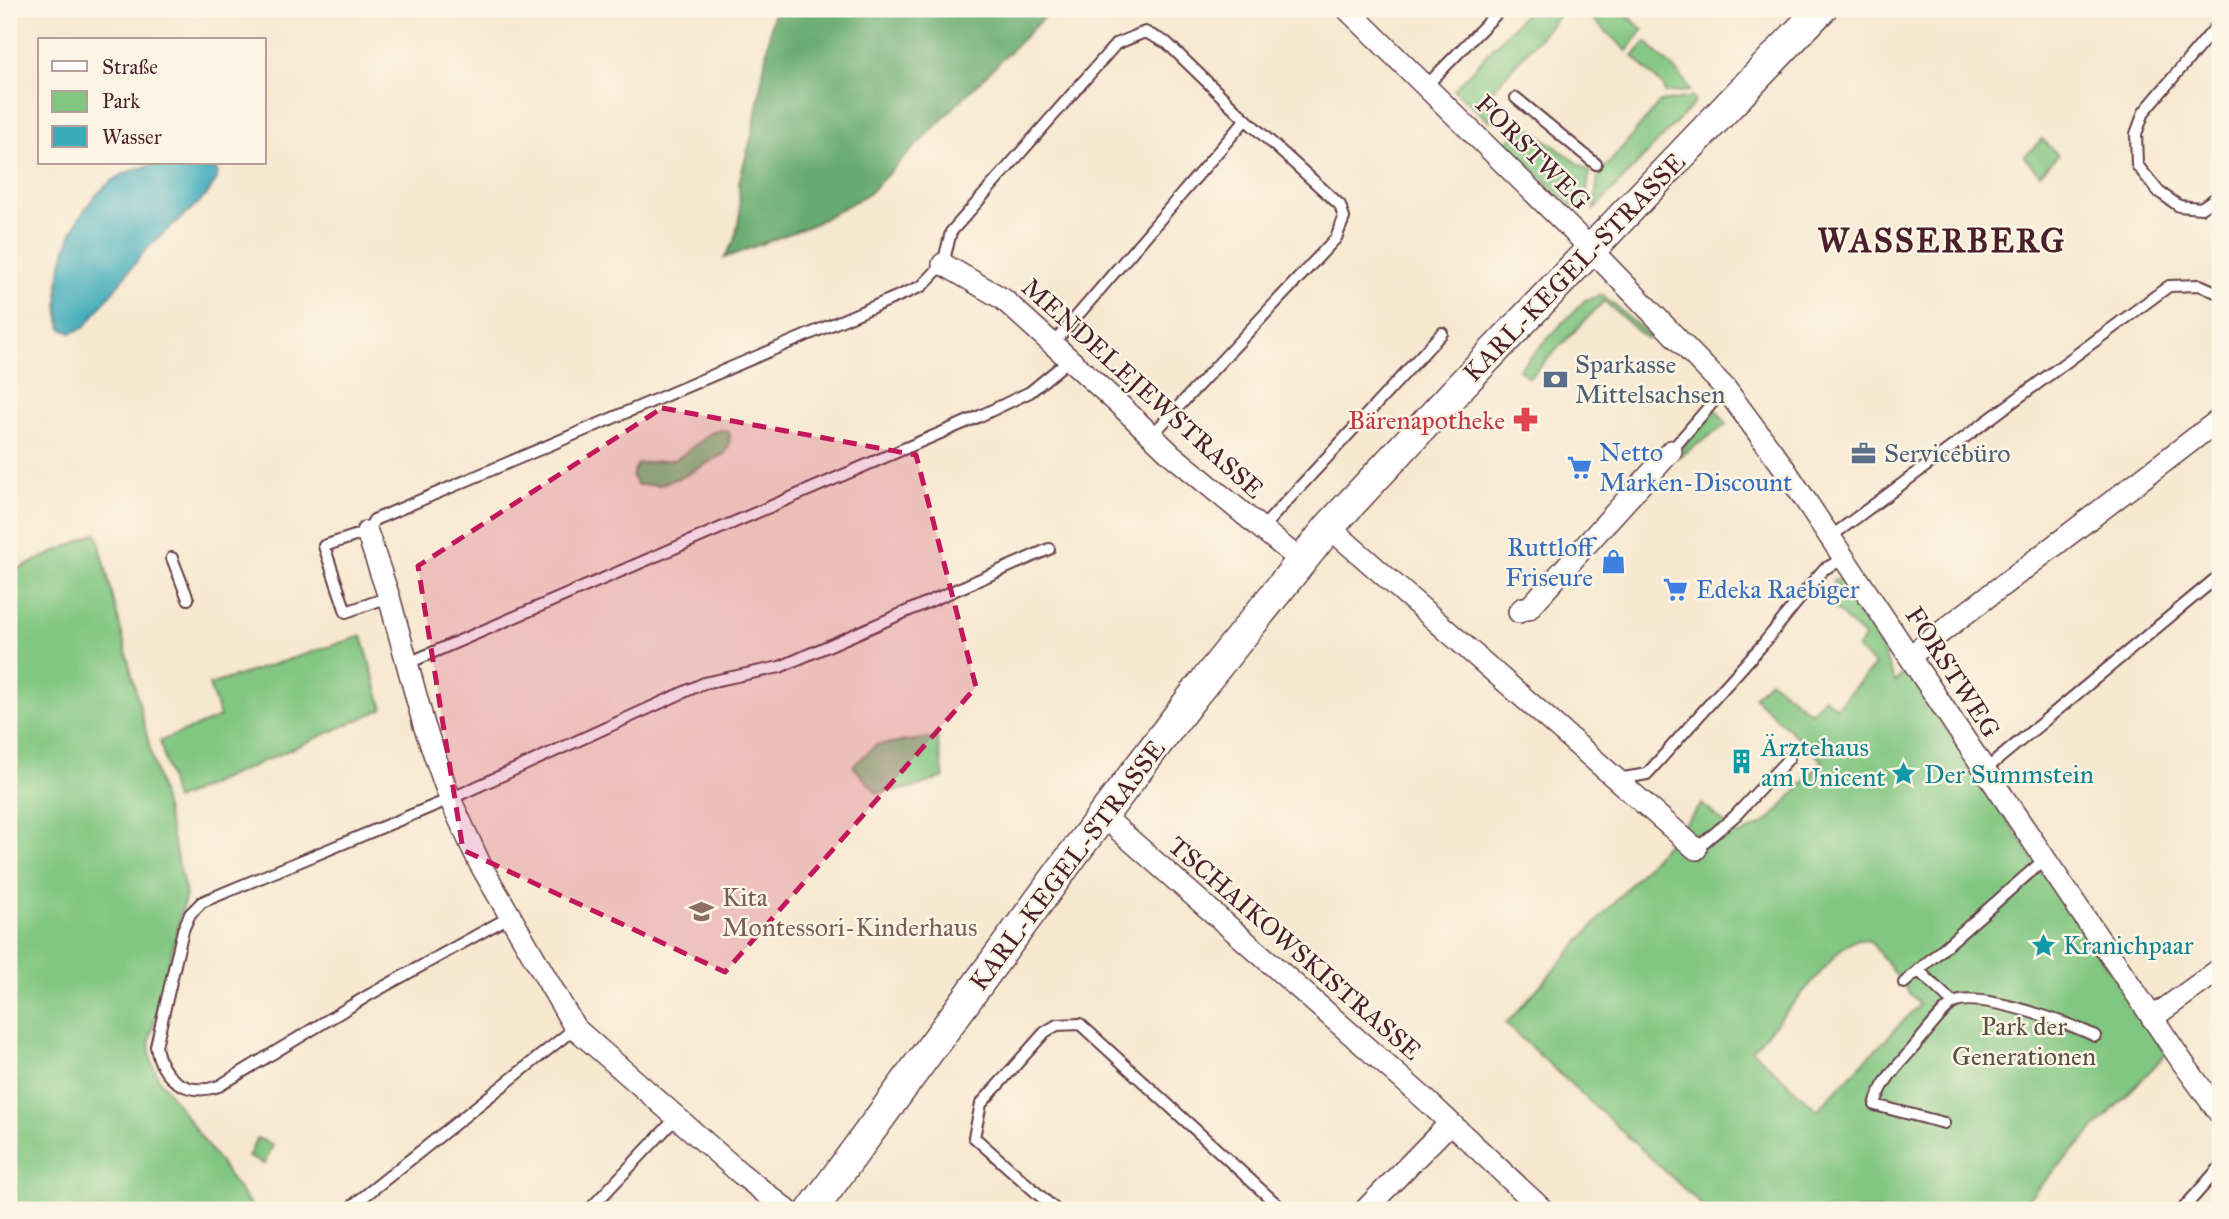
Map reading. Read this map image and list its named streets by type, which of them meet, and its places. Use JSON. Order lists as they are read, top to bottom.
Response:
{
  "streets": {
    "street": [
      "FORSTWEG",
      "KARL-KEGEL-STRASSE",
      "MENDELEJEWSTRASSE",
      "TSCHAIKOWSKISTRASSE"
    ]
  },
  "crossings": [
    ["FORSTWEG", "KARL-KEGEL-STRASSE"],
    ["KARL-KEGEL-STRASSE", "MENDELEJEWSTRASSE"],
    ["KARL-KEGEL-STRASSE", "TSCHAIKOWSKISTRASSE"]
  ],
  "districts": ["WASSERBERG"],
  "parks": ["Park der Generationen"],
  "places": {
    "bank": ["Sparkasse Mittelsachsen"],
    "pharmacy": ["Bärenapotheke"],
    "office": ["Servicebüro"],
    "supermarket": ["Netto Marken-Discount", "Edeka Raebiger"],
    "shop": ["Ruttloff Friseure"],
    "building": ["Ärztehaus am Unicent"],
    "place": ["Der Summstein", "Kranichpaar"],
    "school or university": ["Kita Montessori-Kinderhaus"]
  },
  "legend": ["Straße", "Park", "Wasser"]
}
